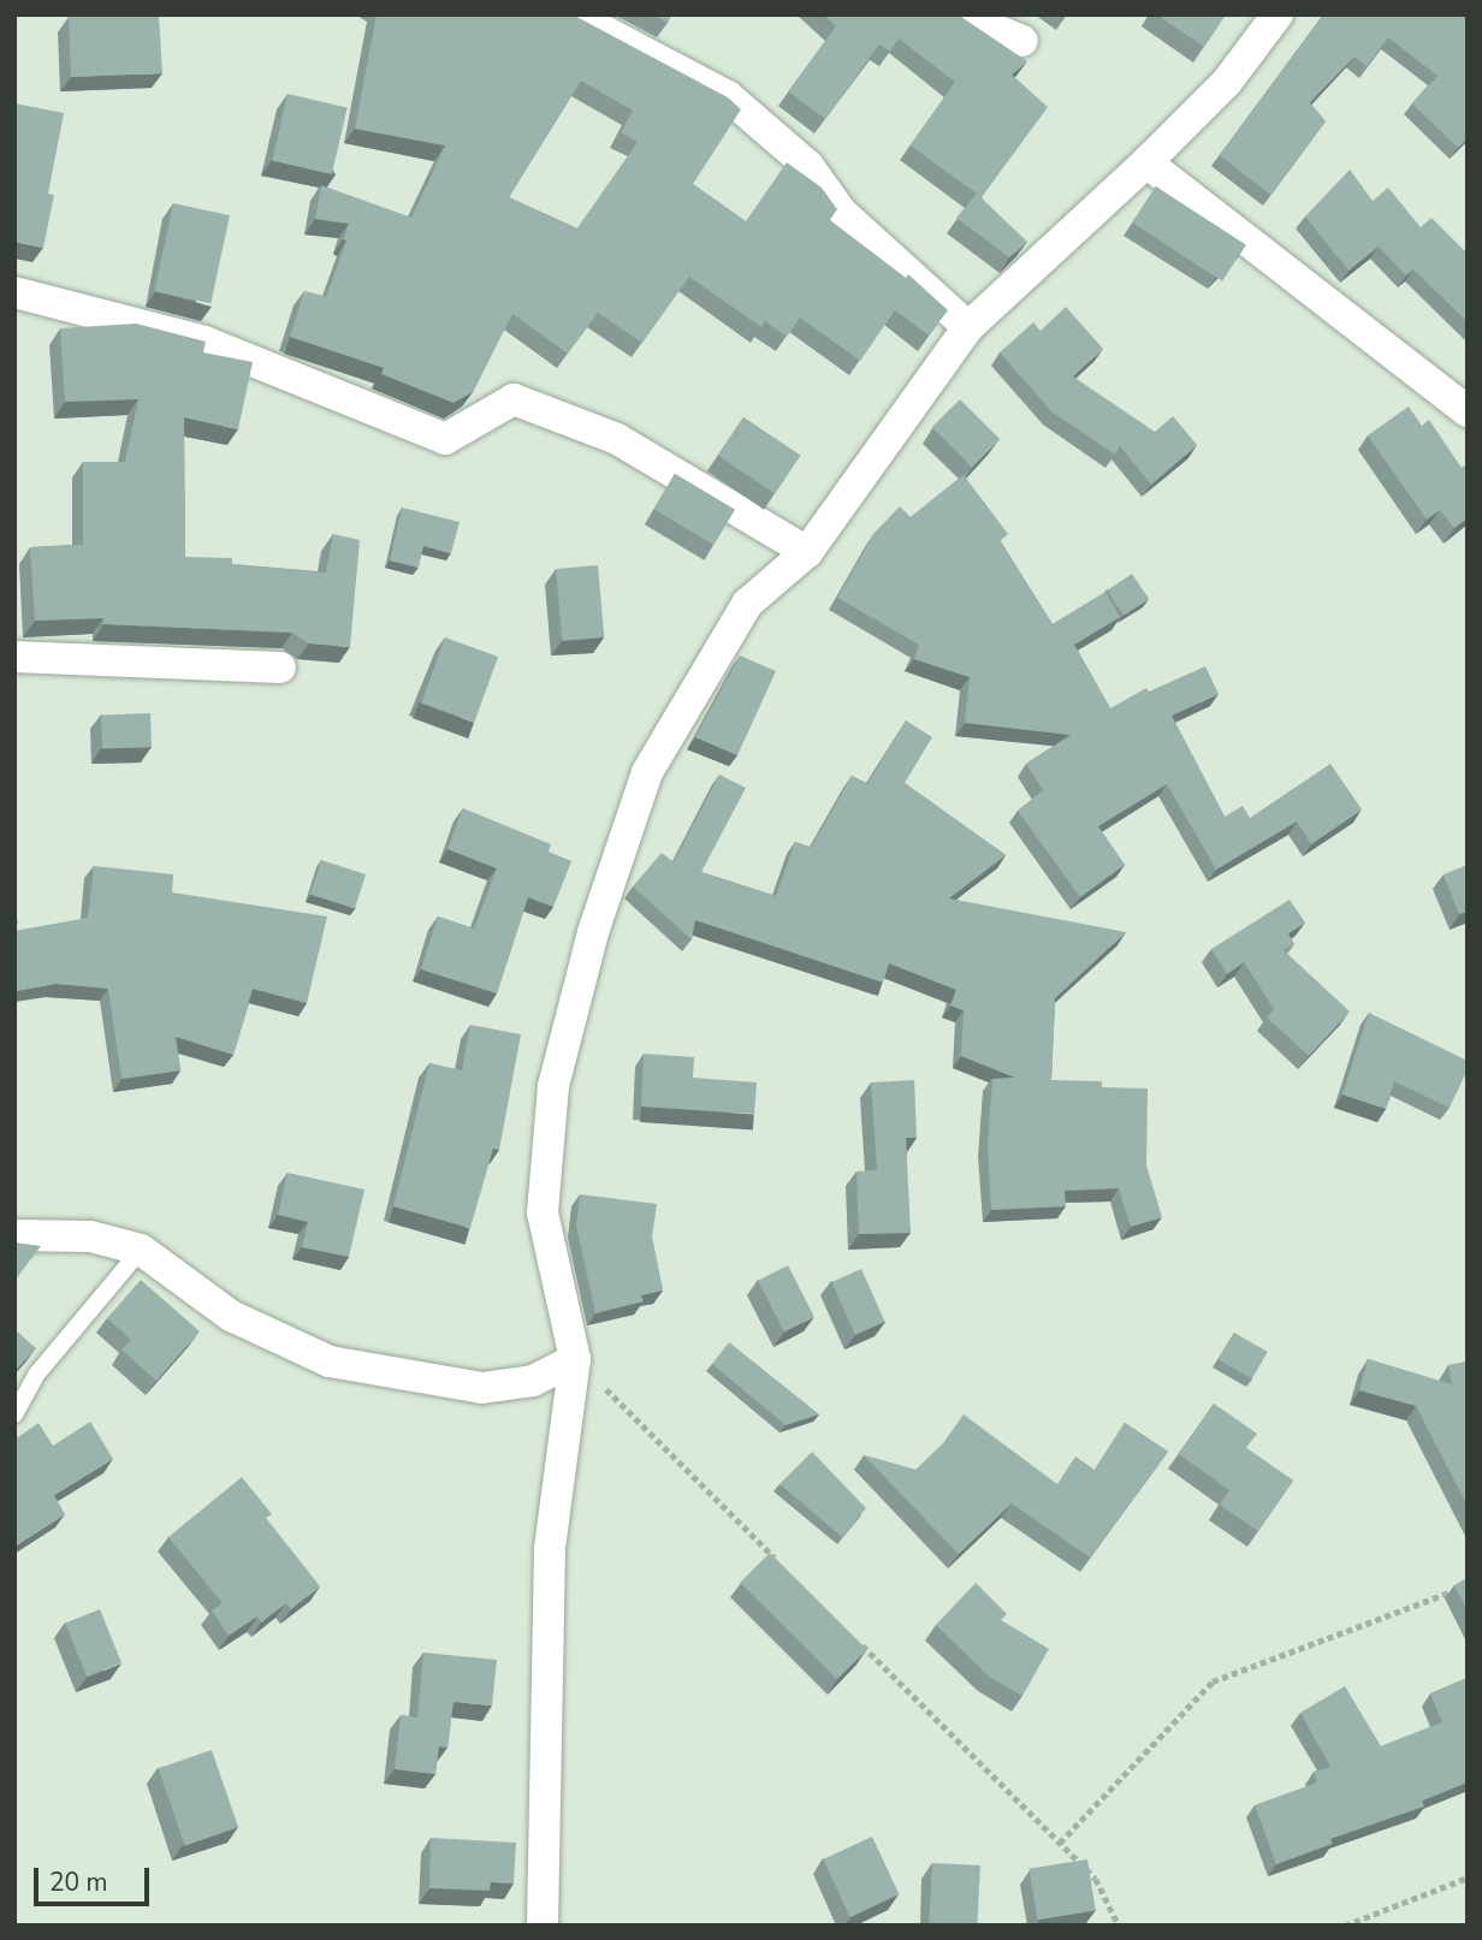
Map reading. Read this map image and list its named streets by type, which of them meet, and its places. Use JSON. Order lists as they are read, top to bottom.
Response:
{
  "scale_bar": "20 m"
}
